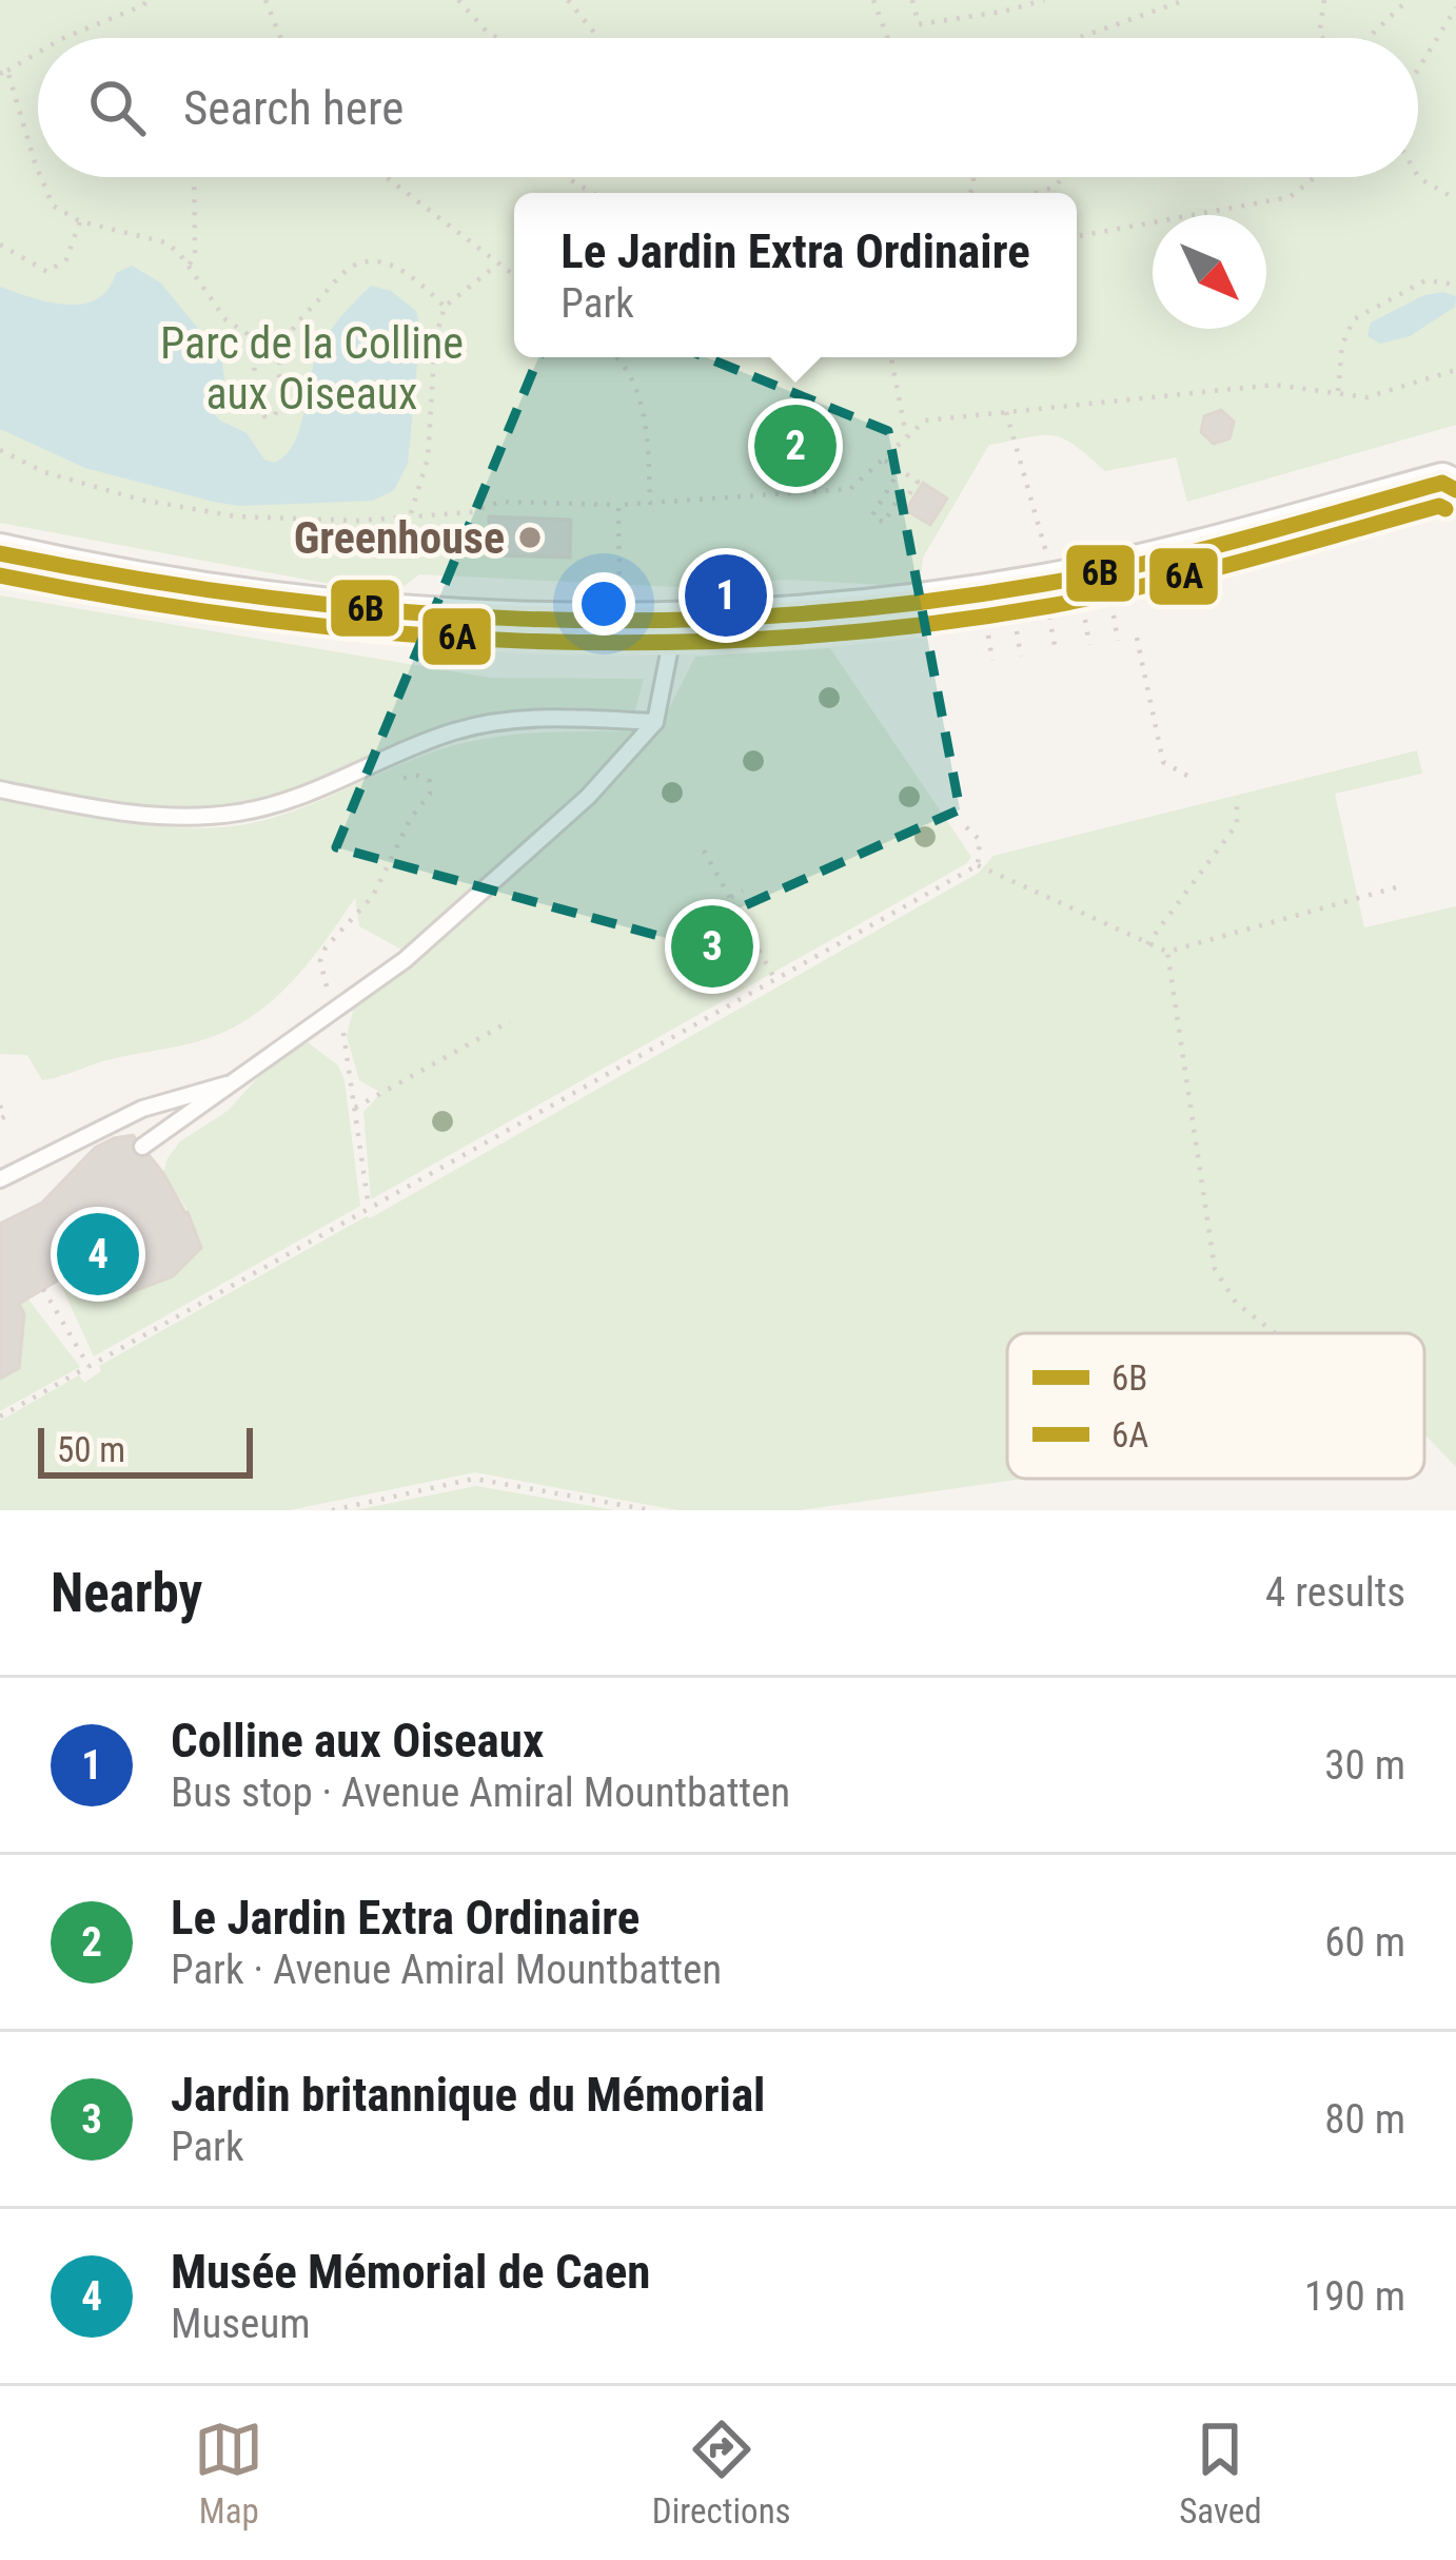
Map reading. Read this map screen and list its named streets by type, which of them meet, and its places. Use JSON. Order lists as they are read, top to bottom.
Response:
{
  "parks": ["Parc de la Colline aux Oiseaux"],
  "places": ["Greenhouse"],
  "lines": ["transit line 6B", "transit line 6A"],
  "legend": ["6B", "6A"],
  "scale_bar": "50 m",
  "north": "bottom right",
  "page": {
    "search": "Search here",
    "popup": ["Le Jardin Extra Ordinaire", "Park"],
    "pins": [
      "2",
      "1",
      "3",
      "4"
    ],
    "scale": "50 m",
    "heading": ["Nearby", "4 results"],
    "list": [
      {
        "mark": "1",
        "name": "Colline aux Oiseaux",
        "note": "Bus stop · Avenue Amiral Mountbatten",
        "value": "30 m"
      },
      {
        "mark": "2",
        "name": "Le Jardin Extra Ordinaire",
        "note": "Park · Avenue Amiral Mountbatten",
        "value": "60 m"
      },
      {
        "mark": "3",
        "name": "Jardin britannique du Mémorial",
        "note": "Park",
        "value": "80 m"
      },
      {
        "mark": "4",
        "name": "Musée Mémorial de Caen",
        "note": "Museum",
        "value": "190 m"
      }
    ],
    "nav": ["Map", "Directions", "Saved"]
  }
}
